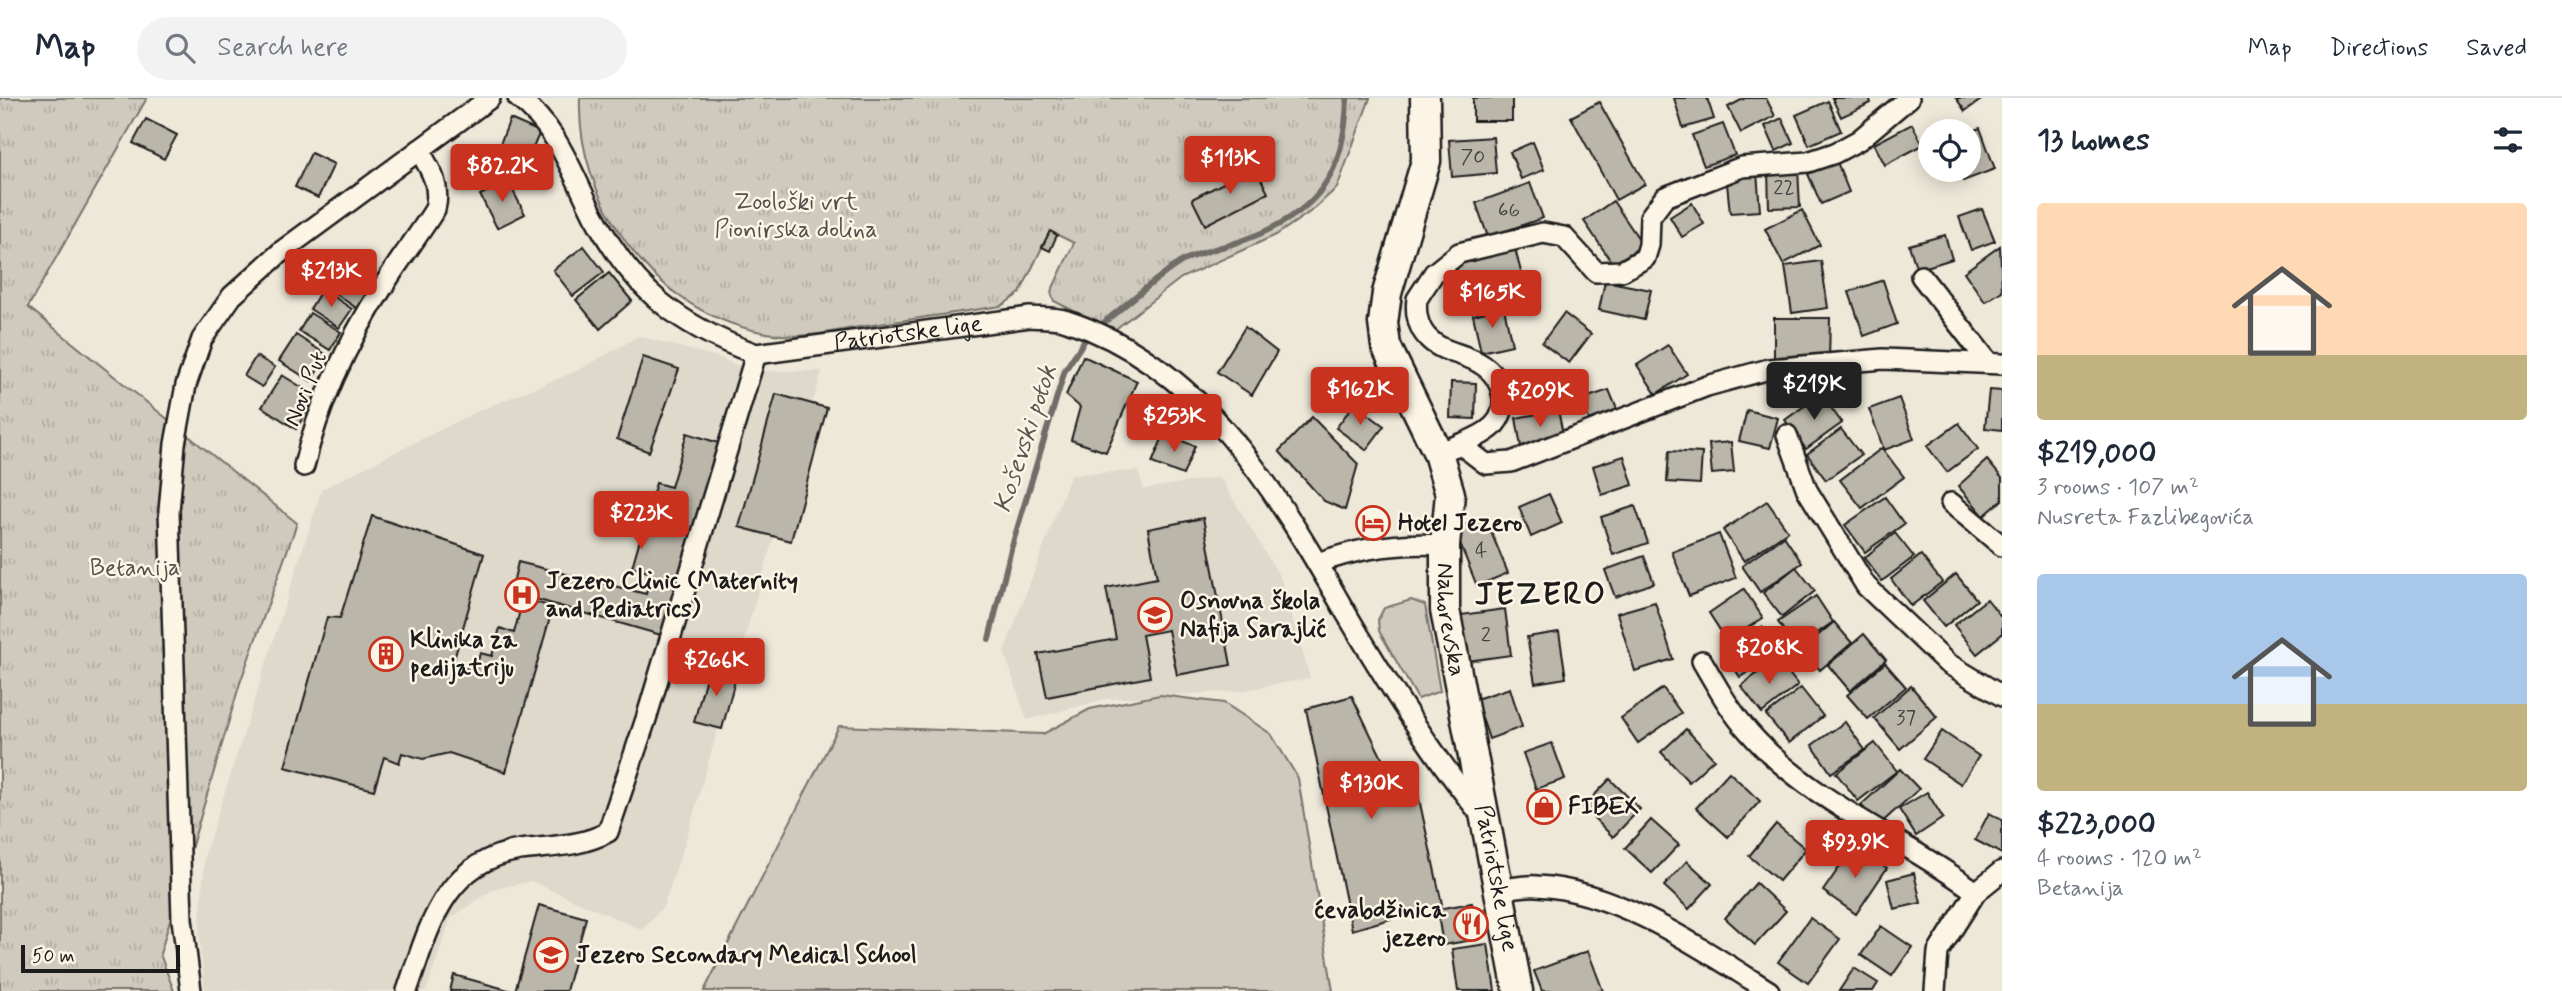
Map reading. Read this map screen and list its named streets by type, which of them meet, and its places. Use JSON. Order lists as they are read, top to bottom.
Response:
{
  "streets": {
    "street": ["Patriotske lige", "Novi Put", "Nahorevska"]
  },
  "crossings": [
    ["Patriotske lige", "Nahorevska"]
  ],
  "districts": ["JEZERO"],
  "water": ["Koševski potok"],
  "parks": ["Zoološki vrt Pionirska dolina", "Betanija"],
  "places": {
    "hotel": ["Hotel Jezero"],
    "hospital": ["Jezero Clinic (Maternity and Pediatrics)"],
    "school or university": ["Osnovna škola Nafija Sarajlić", "Jezero Secondary Medical School"],
    "building": ["Klinika za pedijatriju"],
    "shop": ["FIBEX"],
    "restaurant": ["ćevabdžinica jezero"]
  },
  "house_numbers": [
    "70",
    "22",
    "66",
    "4",
    "2",
    "37"
  ],
  "scale_bar": "50 m",
  "page": {
    "header": "Map",
    "search": "Search here",
    "nav": ["Map", "Directions", "Saved"],
    "heading": "13 homes",
    "price": [
      "$113K",
      "$82.2K",
      "$213K",
      "$165K",
      "$219K",
      "$162K",
      "$209K",
      "$253K",
      "$223K",
      "$208K",
      "$266K",
      "$130K",
      "$93.9K"
    ],
    "list": [
      {
        "name": "$219,000",
        "note": "3 rooms · 107 m² · Nusreta Fazlibegovića"
      },
      {
        "name": "$223,000",
        "note": "4 rooms · 120 m² · Betanija"
      }
    ],
    "scale": "50 m"
  }
}
